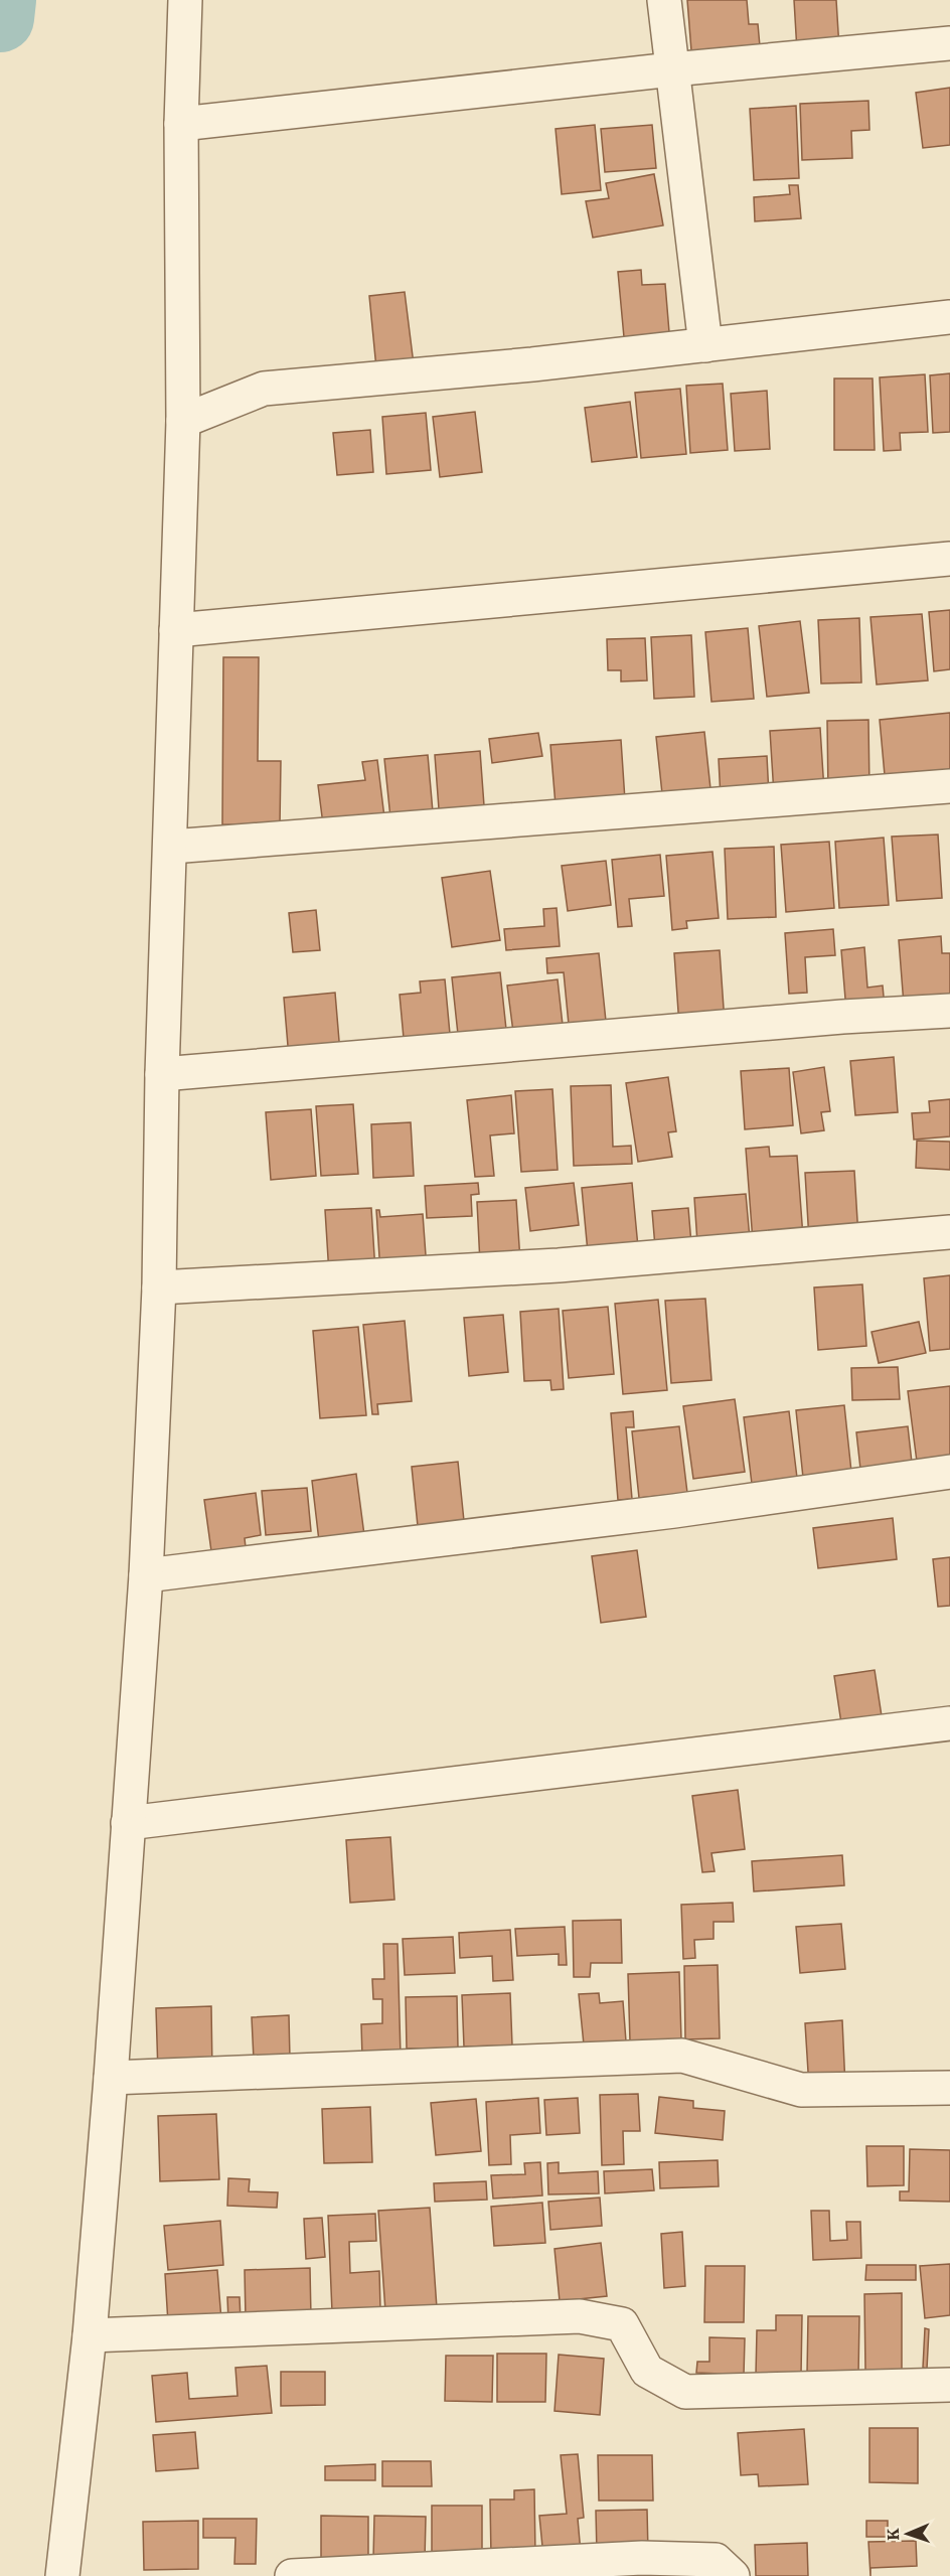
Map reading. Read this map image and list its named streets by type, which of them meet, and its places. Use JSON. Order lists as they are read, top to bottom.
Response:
{
  "north": "left"
}
